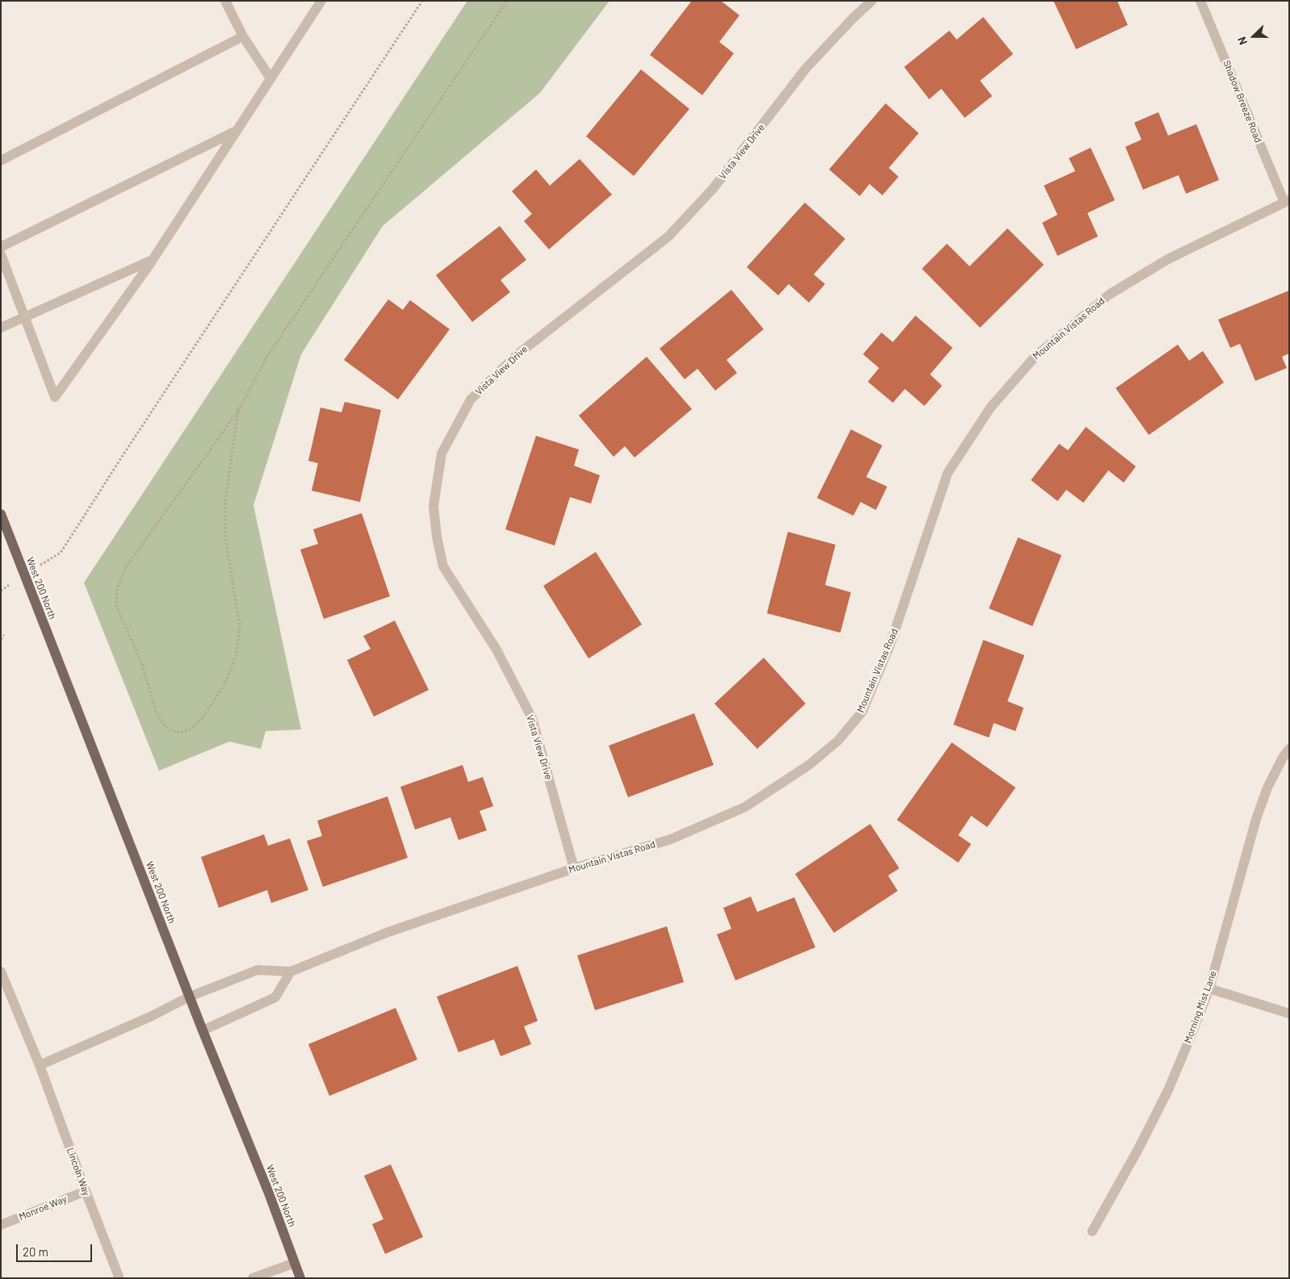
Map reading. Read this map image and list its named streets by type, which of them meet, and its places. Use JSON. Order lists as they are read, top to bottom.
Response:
{
  "streets": {
    "main road": ["West 200 North"],
    "street": [
      "Shadow Breeze Road",
      "Vista View Drive",
      "Mountain Vistas Road",
      "Morning Mist Lane",
      "Lincoln Way",
      "Monroe Way"
    ]
  },
  "crossings": [
    ["Shadow Breeze Road", "Mountain Vistas Road"],
    ["Vista View Drive", "Mountain Vistas Road"],
    ["Mountain Vistas Road", "West 200 North"],
    ["Lincoln Way", "Monroe Way"]
  ],
  "scale_bar": "20 m",
  "north": "left"
}
